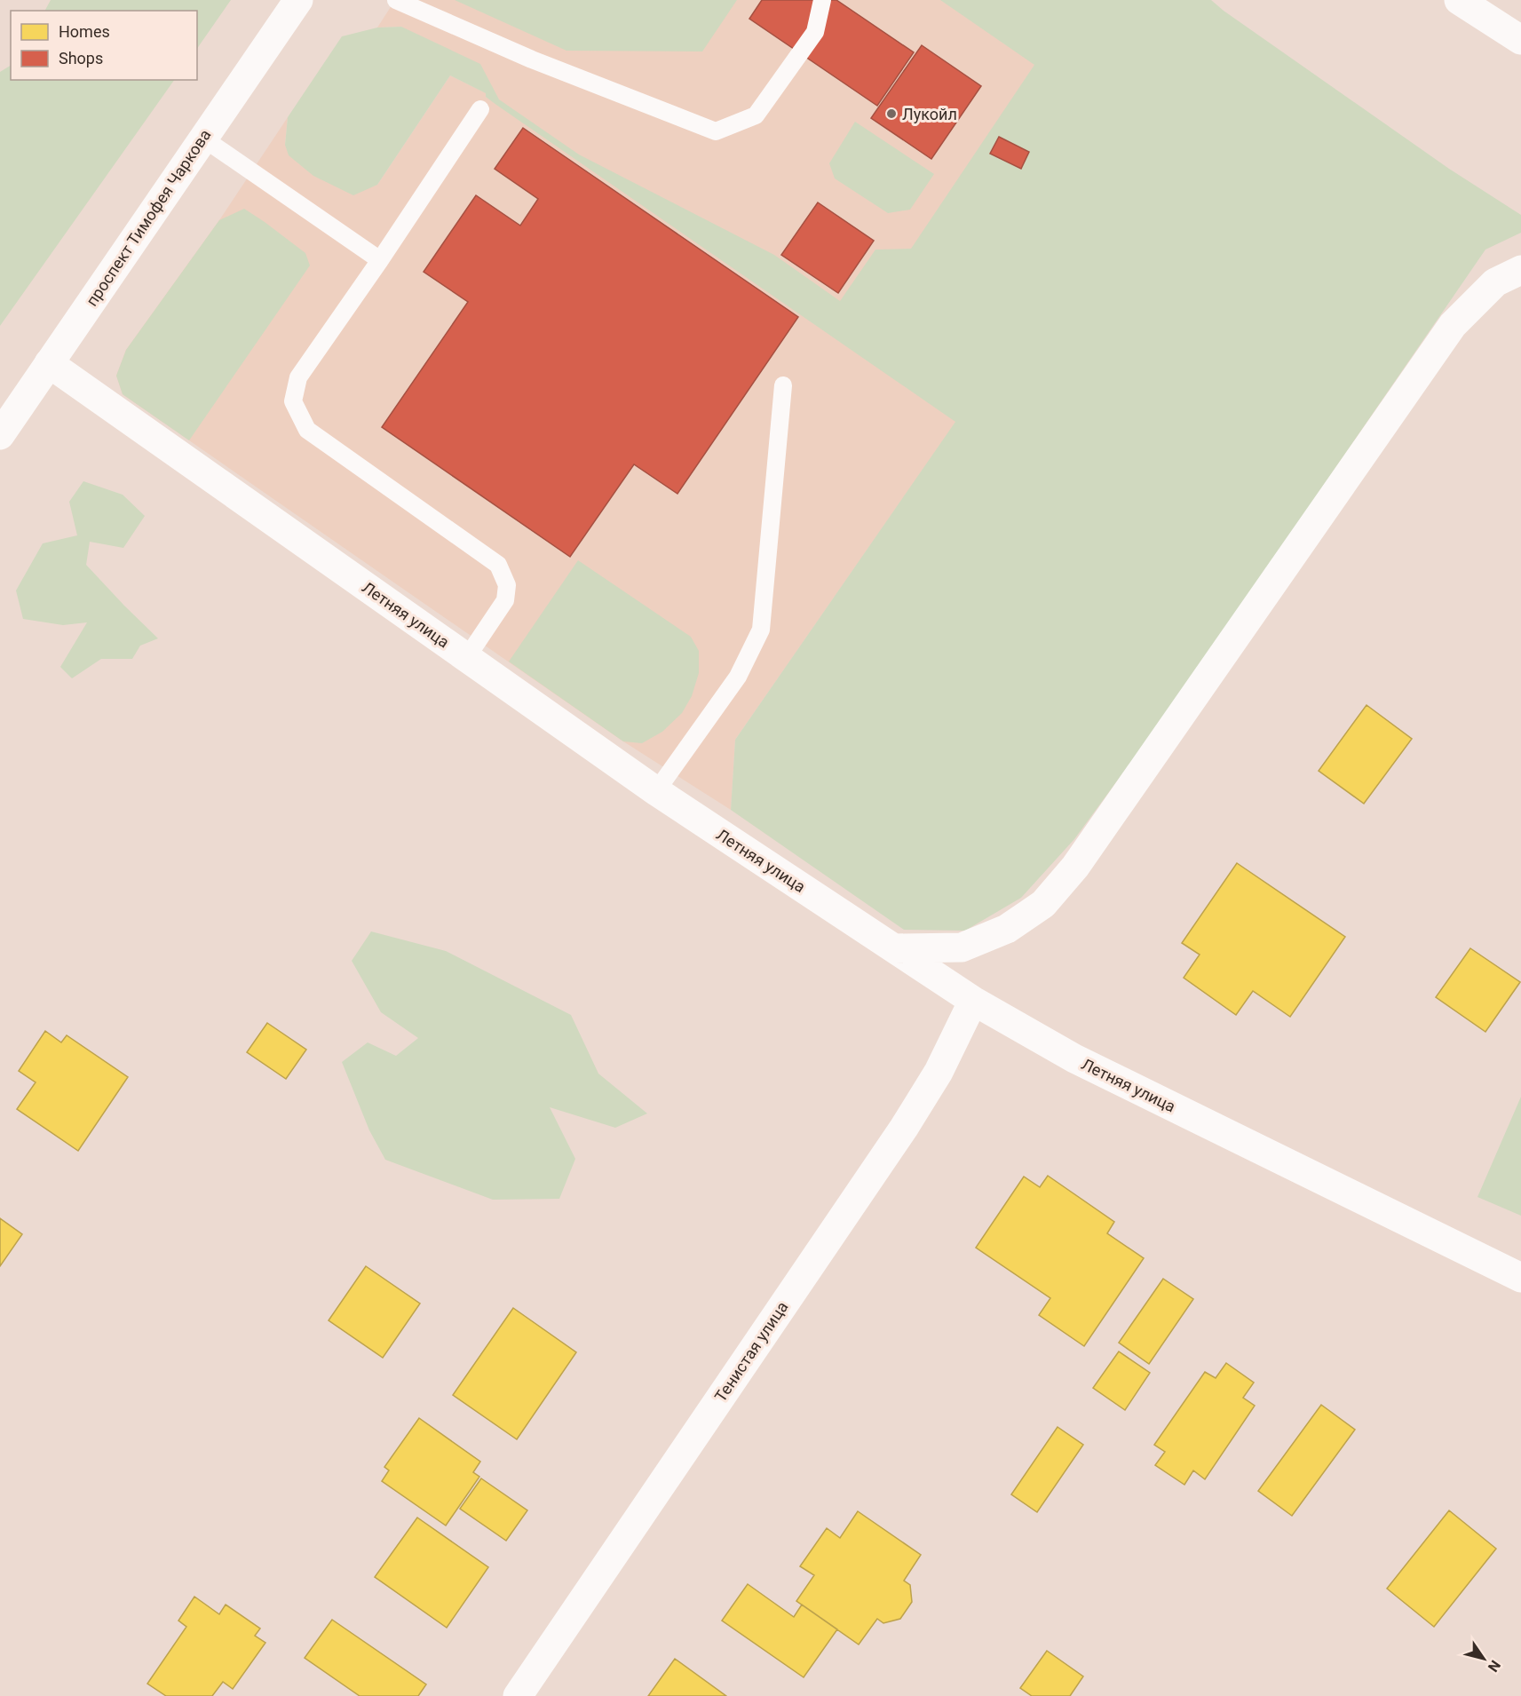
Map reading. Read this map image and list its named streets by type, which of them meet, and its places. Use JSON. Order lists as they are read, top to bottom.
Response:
{
  "streets": {
    "street": ["проспект Тимофея Чаркова", "Летняя улица", "Тенистая улица"]
  },
  "crossings": [
    ["проспект Тимофея Чаркова", "Летняя улица"],
    ["Летняя улица", "Тенистая улица"]
  ],
  "places": ["Лукойл"],
  "legend": ["Homes", "Shops"],
  "north": "bottom right"
}
